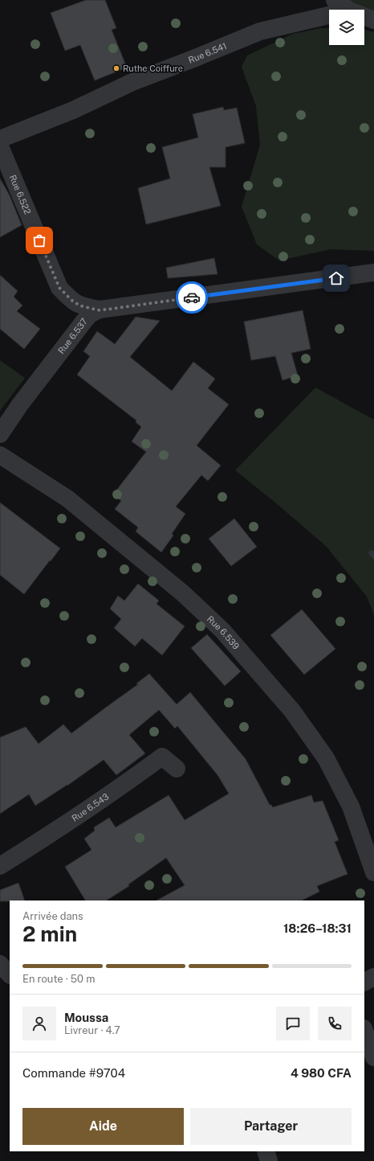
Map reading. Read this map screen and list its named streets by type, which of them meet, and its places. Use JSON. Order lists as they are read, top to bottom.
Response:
{
  "streets": {
    "street": [
      "Rue 6.541",
      "Rue 6.522",
      "Rue 6.537",
      "Rue 6.539",
      "Rue 6.543"
    ]
  },
  "crossings": [
    ["Rue 6.522", "Rue 6.537"]
  ],
  "places": ["Ruthe Coiffure"],
  "page": {
    "heading": ["2 min", "Arrivée dans", "18:26–18:31"],
    "panel": [
      "Moussa",
      "Livreur · 4.7",
      "Commande #9704",
      "4 980 CFA"
    ],
    "bar": "En route · 50 m",
    "buttons": ["Aide", "Partager"]
  }
}
